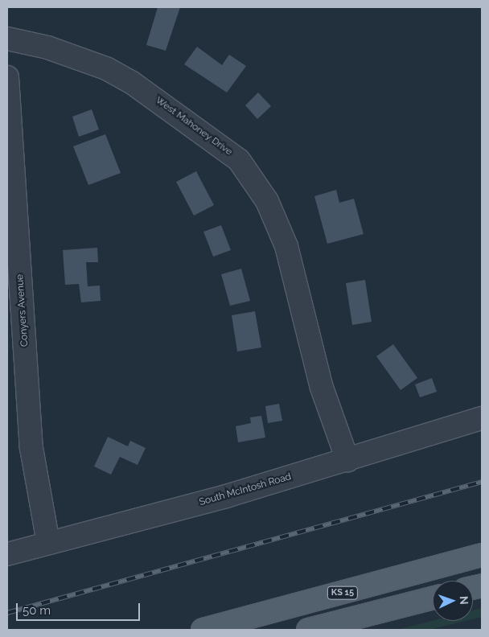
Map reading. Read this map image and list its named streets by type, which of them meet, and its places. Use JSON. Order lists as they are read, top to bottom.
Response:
{
  "streets": {
    "main road": ["KS 15"],
    "street": ["West Mahoney Drive", "Conyers Avenue", "South McIntosh Road"]
  },
  "crossings": [
    ["West Mahoney Drive", "South McIntosh Road"],
    ["Conyers Avenue", "South McIntosh Road"]
  ],
  "scale_bar": "50 m",
  "north": "right"
}
